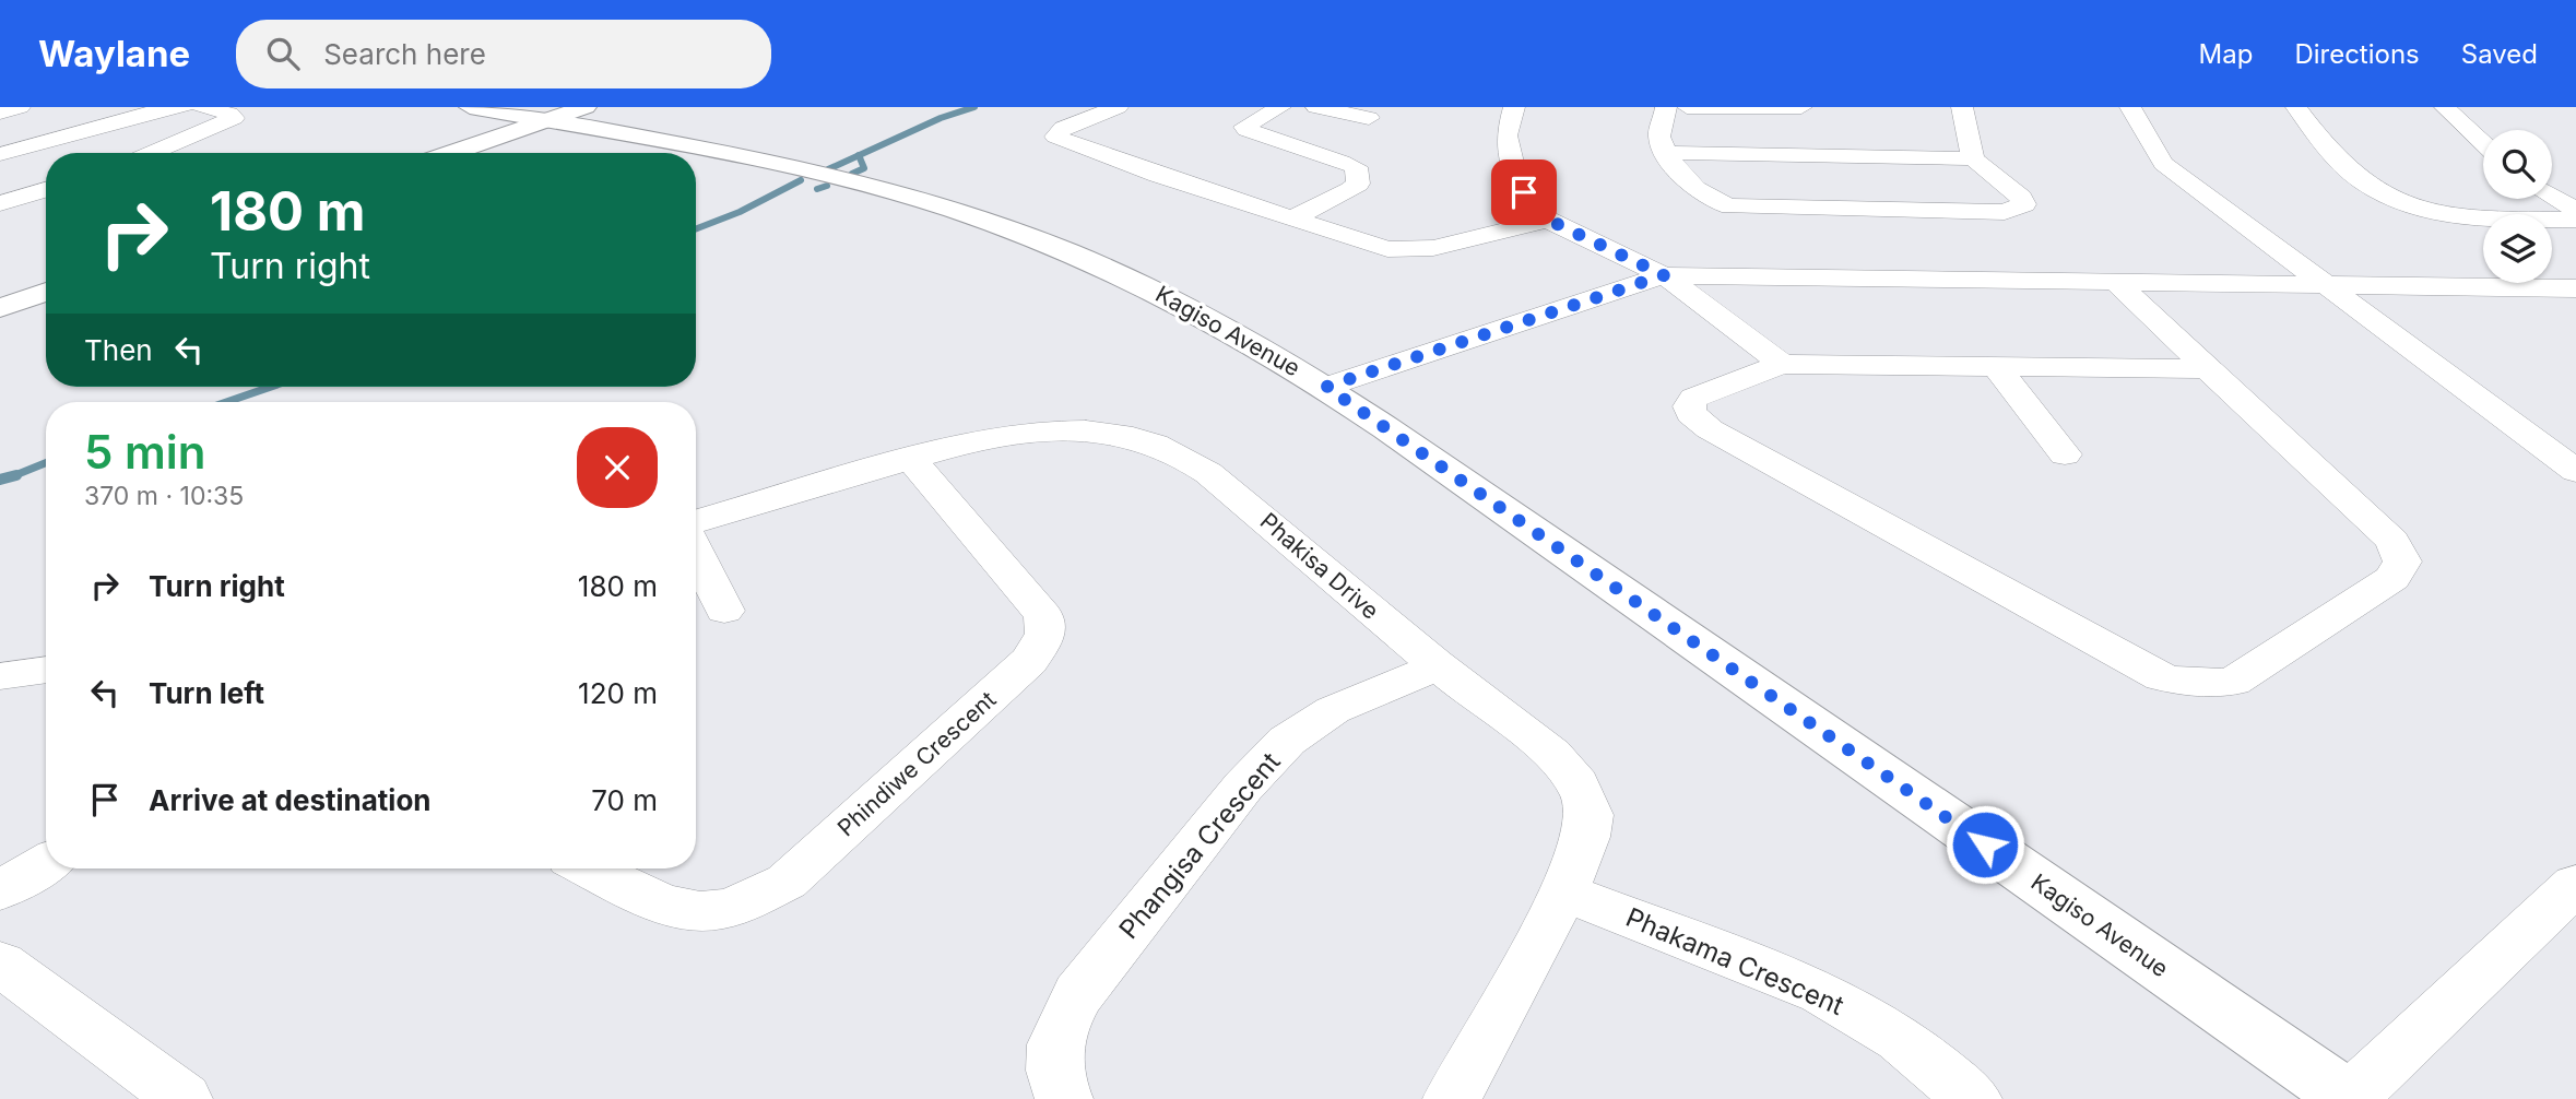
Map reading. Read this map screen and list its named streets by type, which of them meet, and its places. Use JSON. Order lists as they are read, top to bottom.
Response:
{
  "streets": {
    "street": [
      "Kagiso Avenue",
      "Phakisa Drive",
      "Phindiwe Crescent",
      "Phangisa Crescent",
      "Phakama Crescent"
    ]
  },
  "crossings": [
    ["Phakisa Drive", "Phindiwe Crescent"],
    ["Phakisa Drive", "Phangisa Crescent"],
    ["Phakisa Drive", "Phakama Crescent"]
  ],
  "page": {
    "header": "Waylane",
    "search": "Search here",
    "nav": ["Map", "Directions", "Saved"],
    "turn": ["180 m", "Turn right"],
    "then": "Then",
    "heading": ["5 min", "370 m · 10:35"],
    "list": [
      {
        "name": "Turn right",
        "value": "180 m"
      },
      {
        "name": "Turn left",
        "value": "120 m"
      },
      {
        "name": "Arrive at destination",
        "value": "70 m"
      }
    ]
  }
}
